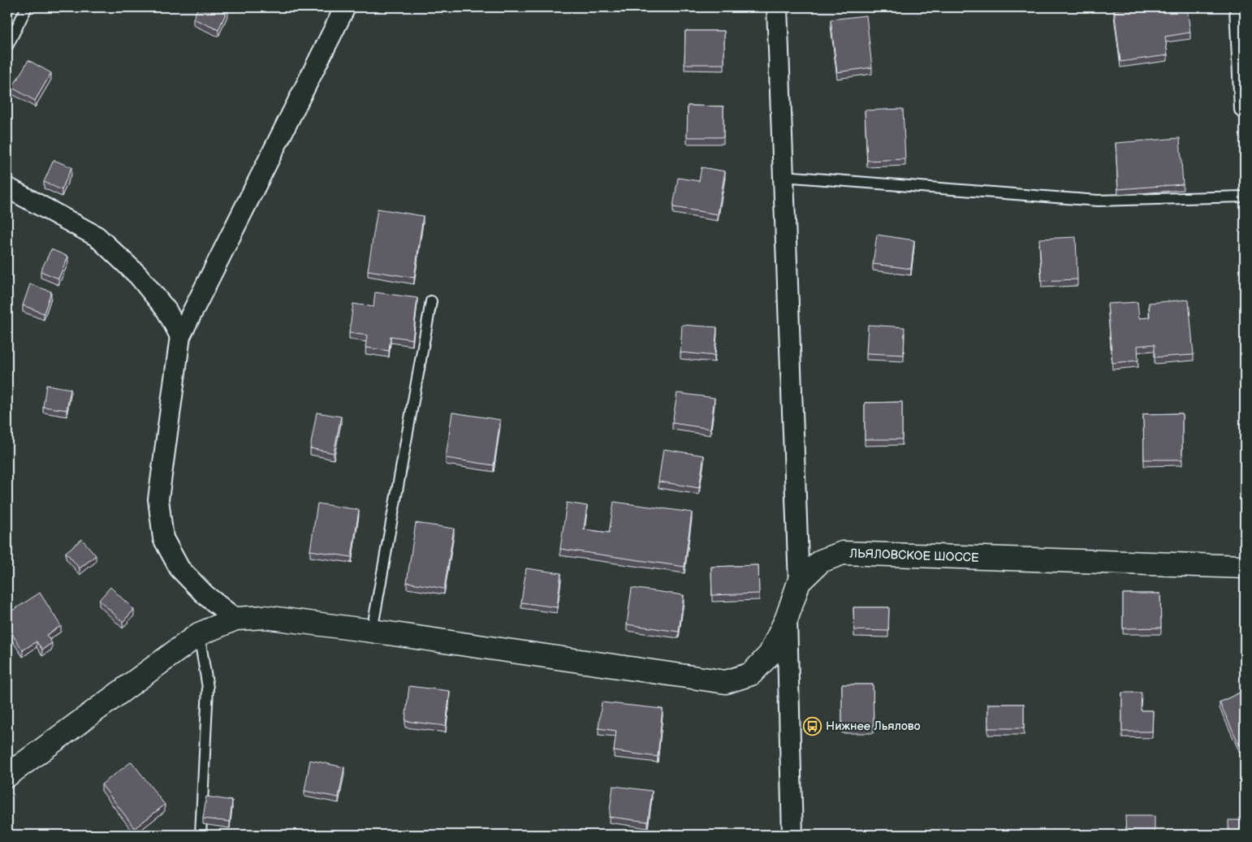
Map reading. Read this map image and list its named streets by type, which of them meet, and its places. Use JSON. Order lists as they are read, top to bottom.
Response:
{
  "streets": {
    "street": ["ЛЬЯЛОВСКОЕ ШОССЕ"]
  },
  "places": {
    "bus stop": ["Нижнее Льялово"]
  }
}
